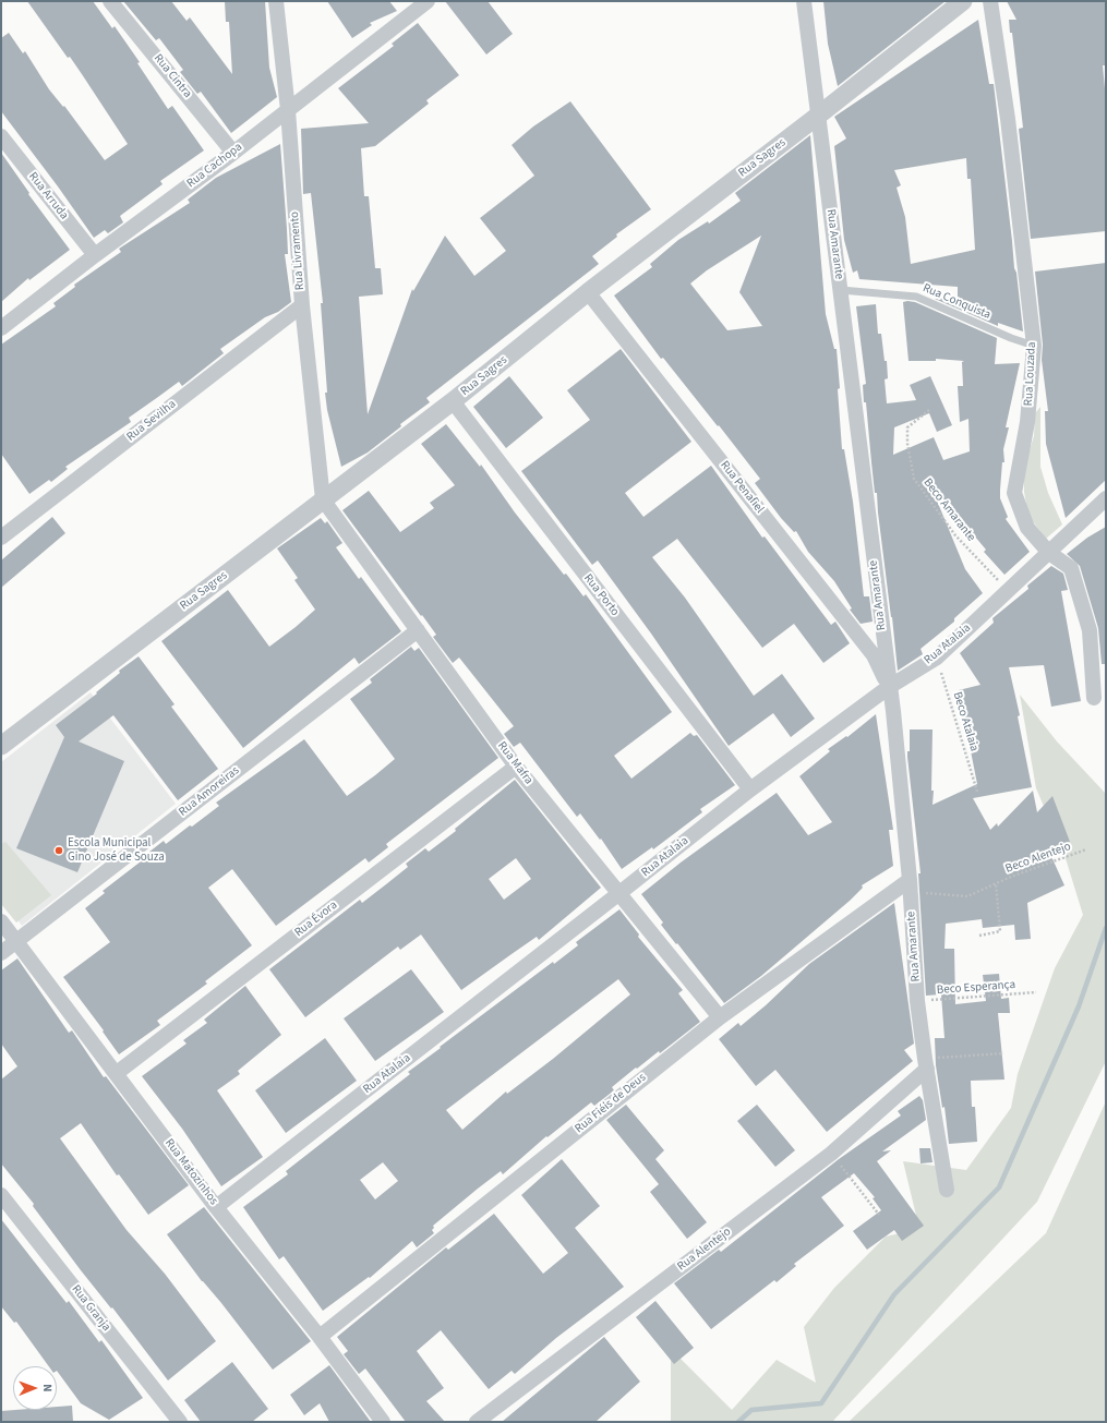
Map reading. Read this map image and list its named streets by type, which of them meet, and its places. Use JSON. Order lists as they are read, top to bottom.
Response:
{
  "streets": {
    "street": [
      "Rua Cintra",
      "Rua Sagres",
      "Rua Cachopa",
      "Rua Arruda",
      "Rua Amarante",
      "Rua Livramento",
      "Rua Louzada",
      "Rua Sevilha",
      "Rua Penafiel",
      "Rua Porto",
      "Rua Atalaia",
      "Rua Mafra",
      "Rua Amoreiras",
      "Rua Évora",
      "Rua Fiéis de Deus",
      "Rua Matozinhos",
      "Rua Alentejo",
      "Rua Granja"
    ],
    "lane": ["Rua Conquista"],
    "path": [
      "Beco Amarante",
      "Beco Atalaia",
      "Beco Alentejo",
      "Beco Esperança"
    ]
  },
  "crossings": [
    ["Rua Cintra", "Rua Cachopa"],
    ["Rua Sagres", "Rua Amarante"],
    ["Rua Sagres", "Rua Livramento"],
    ["Rua Sagres", "Rua Penafiel"],
    ["Rua Sagres", "Rua Porto"],
    ["Rua Sagres", "Rua Mafra"],
    ["Rua Cachopa", "Rua Arruda"],
    ["Rua Cachopa", "Rua Livramento"],
    ["Rua Amarante", "Rua Conquista"],
    ["Rua Amarante", "Rua Penafiel"],
    ["Rua Amarante", "Rua Atalaia"],
    ["Rua Amarante", "Beco Alentejo"],
    ["Rua Amarante", "Beco Esperança"],
    ["Rua Amarante", "Rua Fiéis de Deus"],
    ["Rua Amarante", "Rua Alentejo"],
    ["Rua Livramento", "Rua Sevilha"],
    ["Rua Livramento", "Rua Mafra"],
    ["Rua Conquista", "Rua Louzada"],
    ["Rua Louzada", "Rua Atalaia"],
    ["Rua Penafiel", "Rua Atalaia"],
    ["Beco Amarante", "Rua Atalaia"],
    ["Rua Porto", "Rua Atalaia"],
    ["Rua Atalaia", "Beco Atalaia"],
    ["Rua Atalaia", "Rua Mafra"],
    ["Rua Atalaia", "Rua Matozinhos"],
    ["Rua Mafra", "Rua Amoreiras"],
    ["Rua Mafra", "Rua Évora"],
    ["Rua Mafra", "Rua Fiéis de Deus"],
    ["Rua Amoreiras", "Rua Matozinhos"],
    ["Beco Alentejo", "Rua Fiéis de Deus"],
    ["Rua Évora", "Rua Matozinhos"],
    ["Rua Fiéis de Deus", "Rua Matozinhos"]
  ],
  "places": ["Escola Municipal Gino José de Souza"],
  "north": "right"
}
